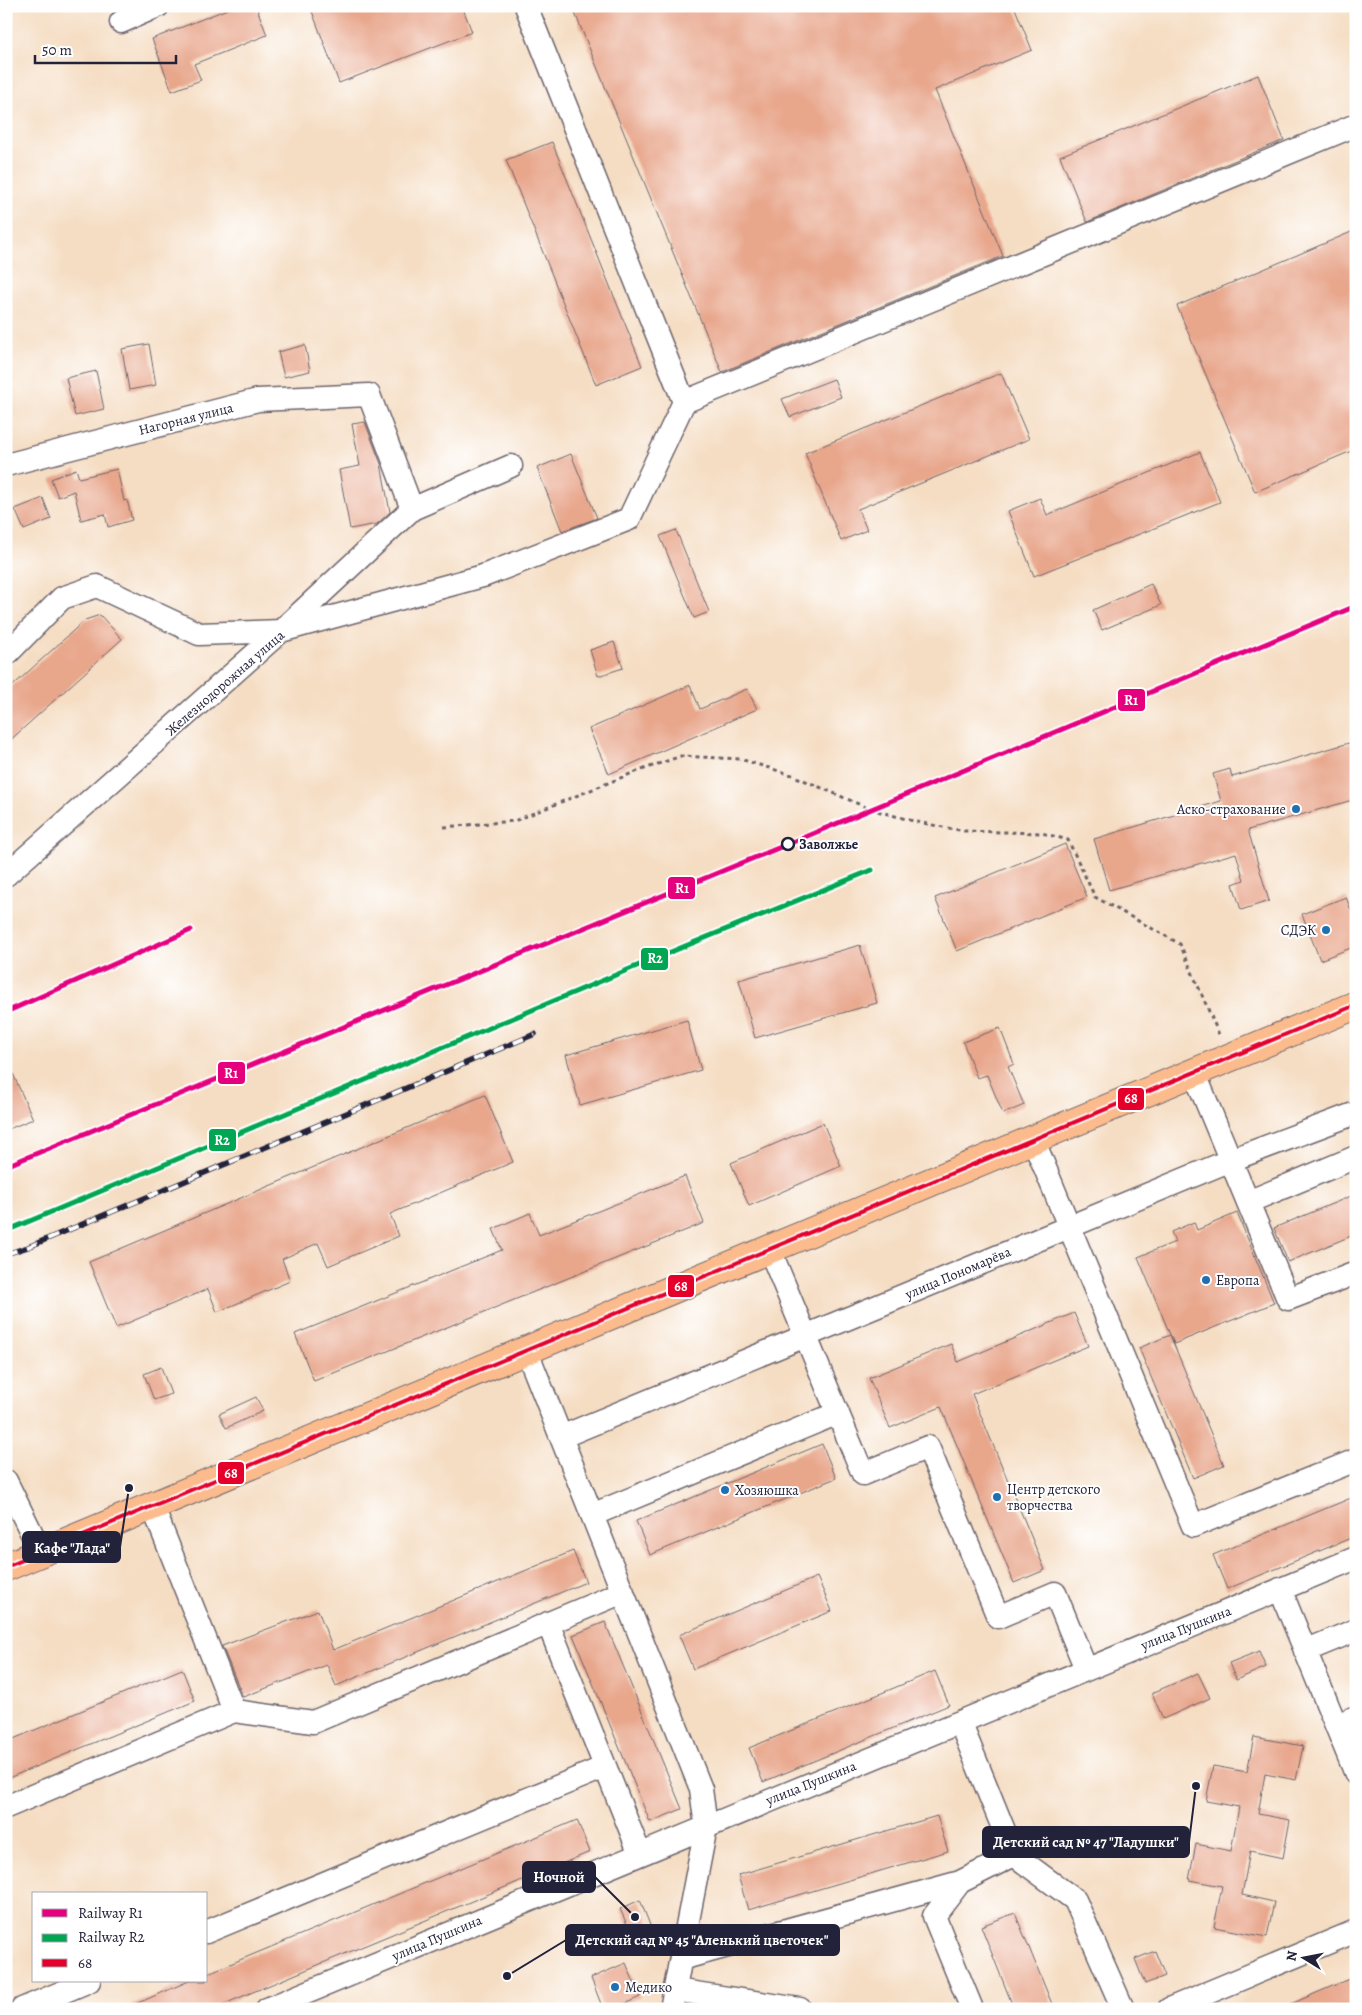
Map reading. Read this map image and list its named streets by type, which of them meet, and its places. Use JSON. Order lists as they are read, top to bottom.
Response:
{
  "streets": {
    "street": [
      "Нагорная улица",
      "Железнодорожная улица",
      "улица Пономарёва",
      "улица Пушкина"
    ]
  },
  "places": [
    "Аско-страхование",
    "Заволжье",
    "СДЭК",
    "Европа",
    "Кафе \"Лада\"",
    "Хозяюшка",
    "Центр детского творчества",
    "Детский сад № 47 \"Ладушки\"",
    "Ночной",
    "Детский сад № 45 \"Аленький цветочек\"",
    "Медико"
  ],
  "lines": ["rail line R1", "rail line R2", "transit line 68"],
  "legend": ["Railway R1", "Railway R2", "68"],
  "scale_bar": "50 m",
  "north": "left"
}
